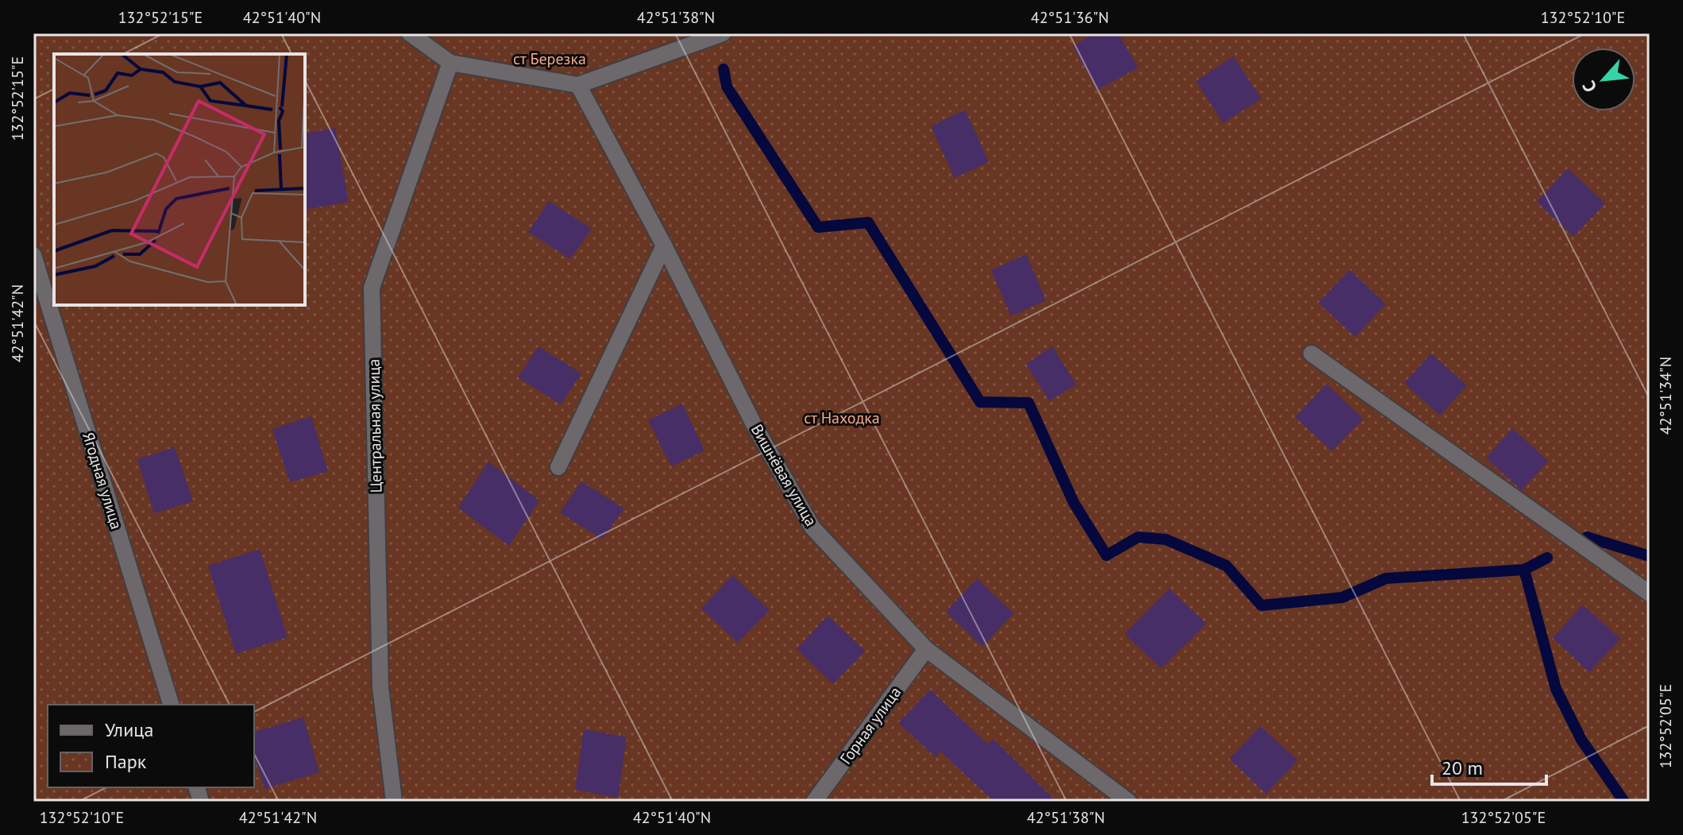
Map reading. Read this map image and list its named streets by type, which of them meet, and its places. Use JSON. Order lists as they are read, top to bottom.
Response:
{
  "streets": {
    "street": [
      "Центральная улица",
      "Вишнёвая улица",
      "Ягодная улица",
      "Горная улица"
    ]
  },
  "crossings": [
    ["Вишнёвая улица", "Горная улица"]
  ],
  "parks": ["ст Березка", "ст Находка"],
  "legend": ["Улица", "Парк"],
  "scale_bar": "20 m",
  "north": "bottom left",
  "coordinates": [
    "132°52'15\"E",
    "42°51'40\"N",
    "42°51'38\"N",
    "42°51'36\"N",
    "132°52'10\"E",
    "42°51'42\"N",
    "42°51'34\"N",
    "132°52'05\"E"
  ]
}
